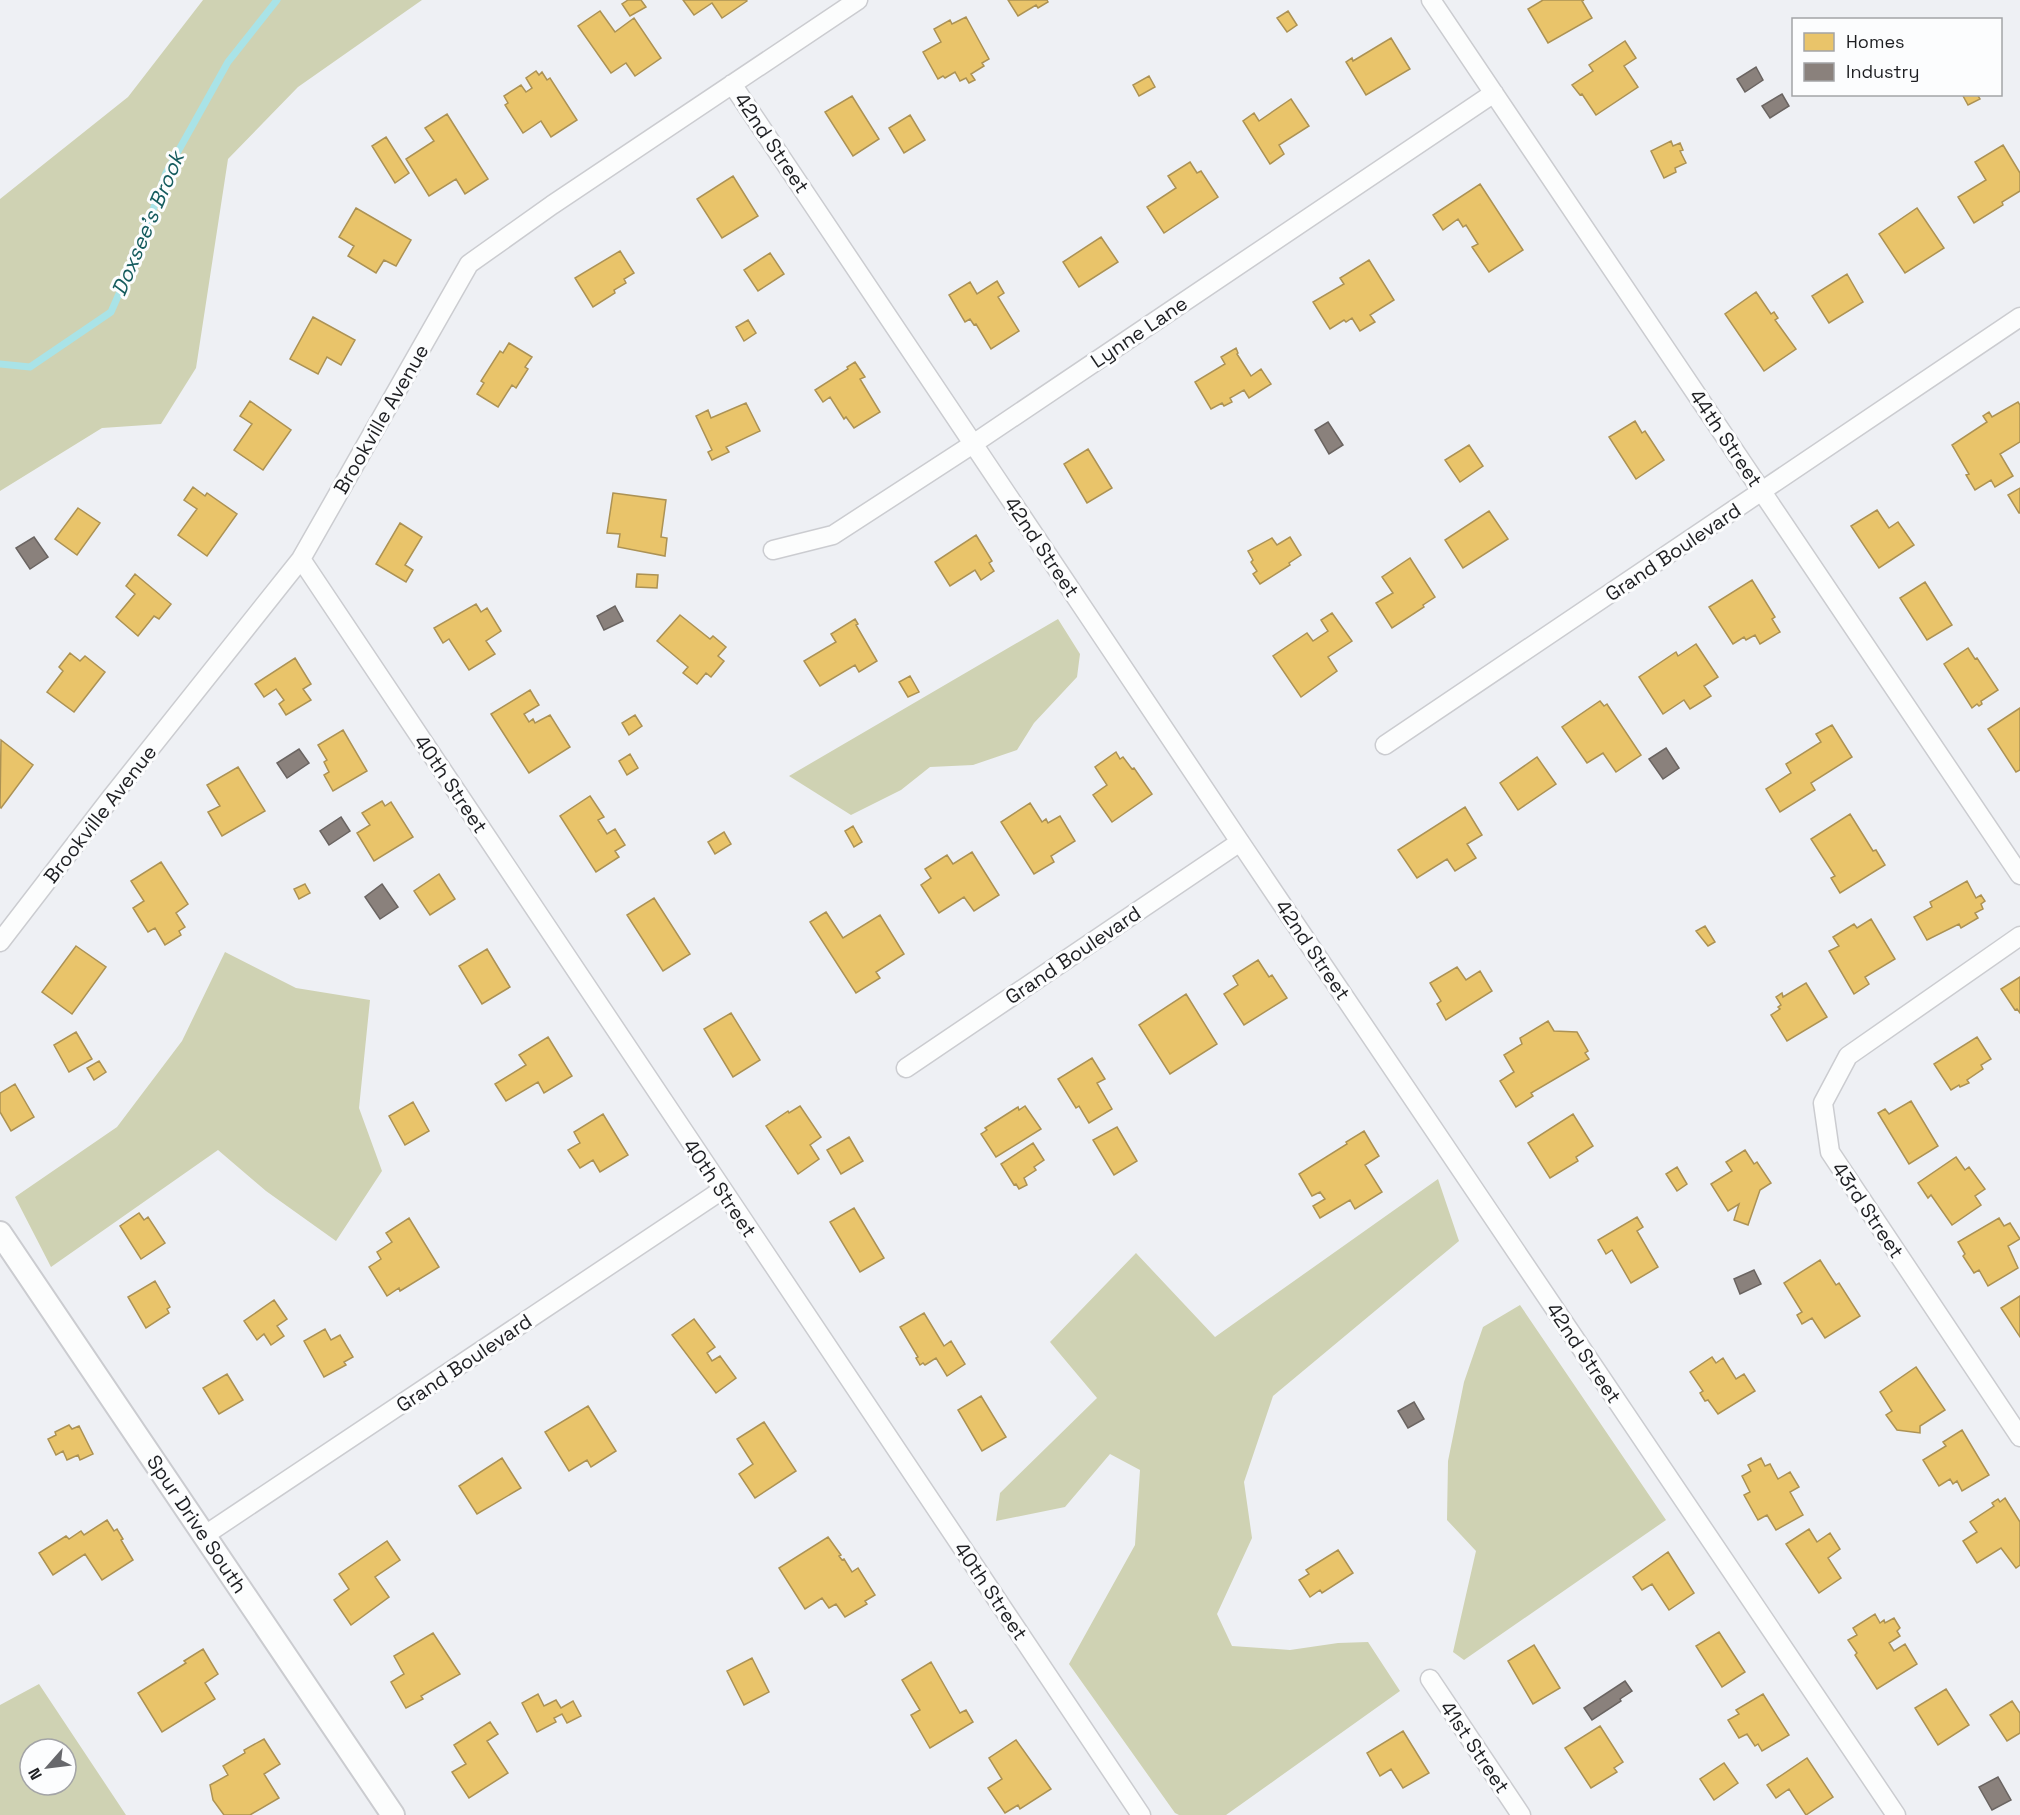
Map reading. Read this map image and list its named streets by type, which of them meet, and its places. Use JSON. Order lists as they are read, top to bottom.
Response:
{
  "streets": {
    "street": [
      "42nd Street",
      "Lynne Lane",
      "Brookville Avenue",
      "44th Street",
      "Grand Boulevard",
      "40th Street",
      "43rd Street",
      "Spur Drive South",
      "41st Street"
    ]
  },
  "crossings": [
    ["42nd Street", "Lynne Lane"],
    ["42nd Street", "Brookville Avenue"],
    ["42nd Street", "Grand Boulevard"],
    ["Lynne Lane", "44th Street"],
    ["Brookville Avenue", "40th Street"],
    ["44th Street", "Grand Boulevard"],
    ["Grand Boulevard", "40th Street"],
    ["Grand Boulevard", "Spur Drive South"]
  ],
  "water": ["Doxsee's Brook"],
  "legend": ["Homes", "Industry"],
  "north": "bottom left"
}
